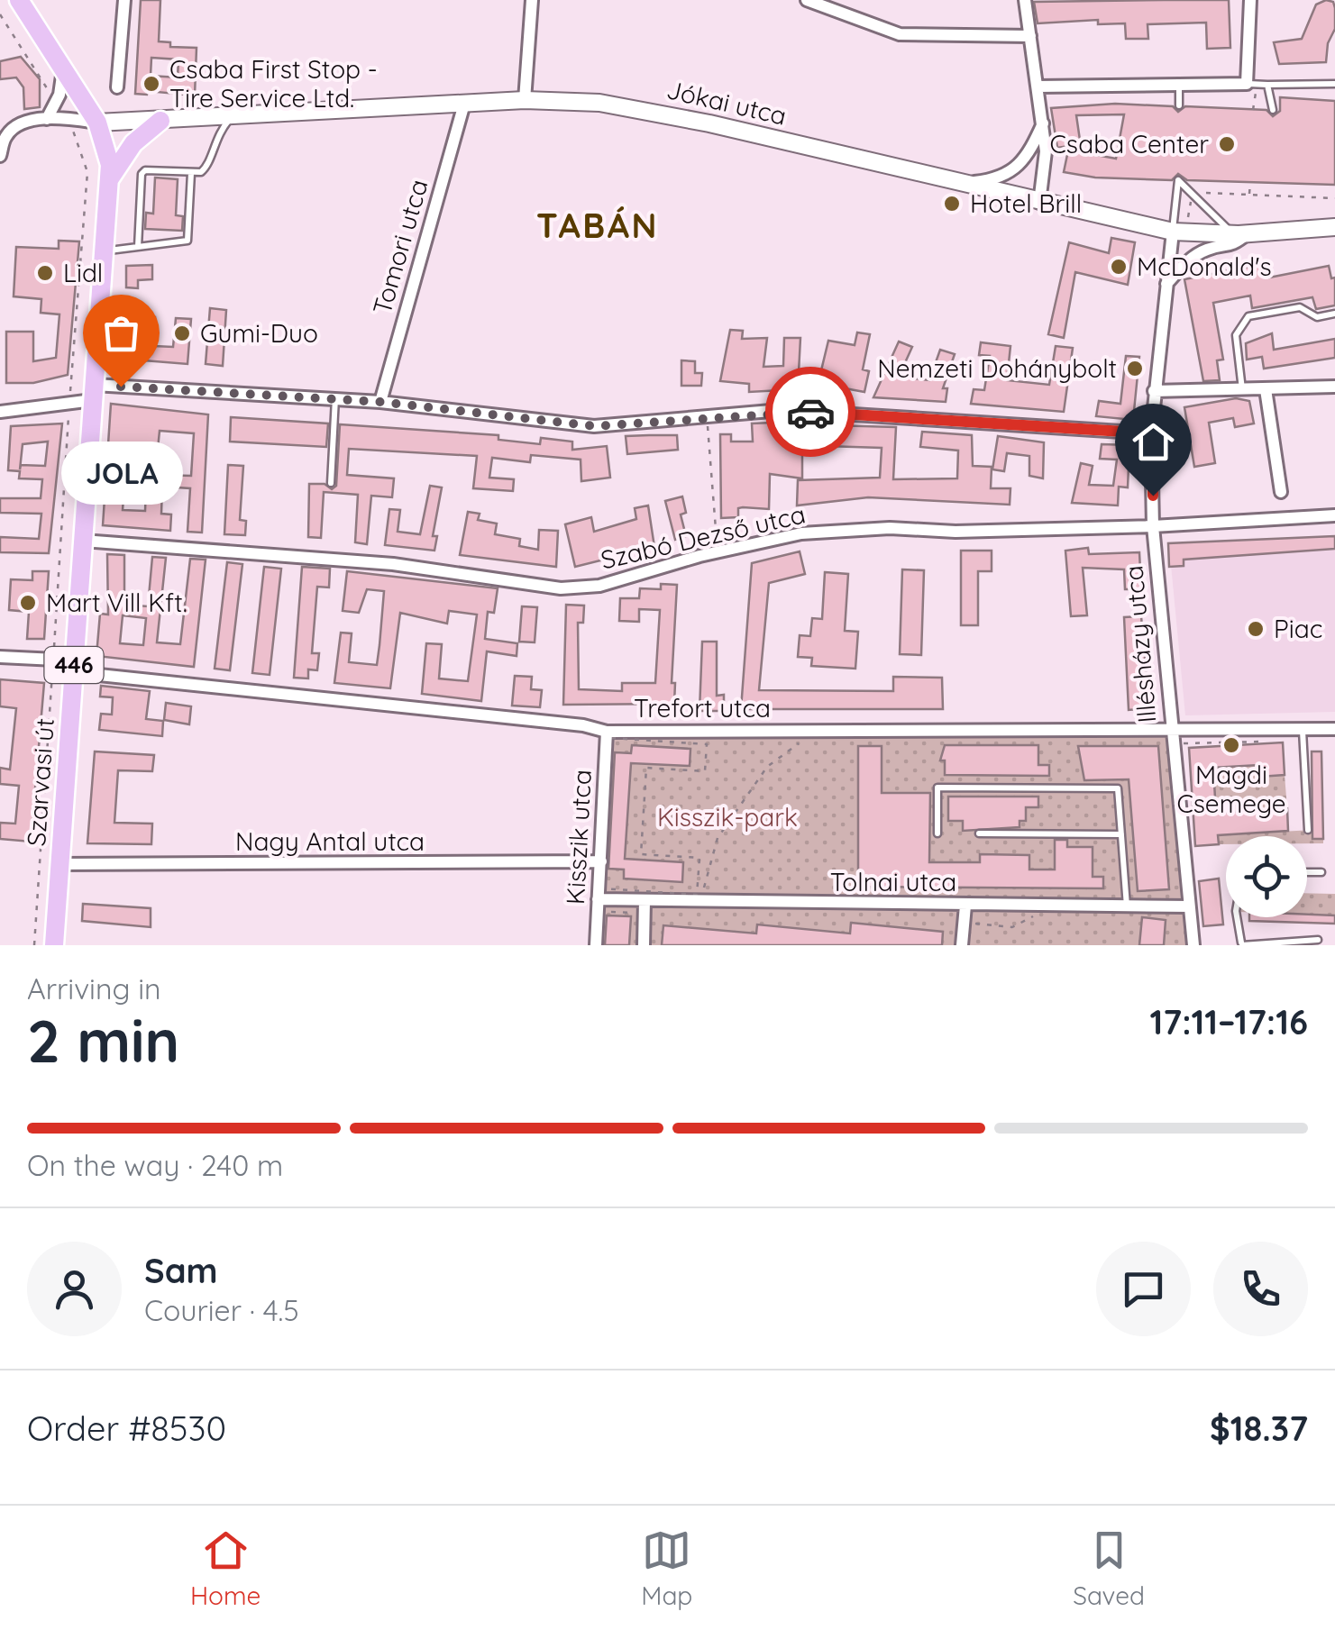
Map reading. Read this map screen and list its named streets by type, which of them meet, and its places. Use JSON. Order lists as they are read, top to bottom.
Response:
{
  "streets": {
    "main road": ["Jókai utca", "446", "Szarvasi út"],
    "street": [
      "Tomori utca",
      "Szabó Dezső utca",
      "Illésházy utca",
      "Trefort utca",
      "Kisszik utca",
      "Nagy Antal utca",
      "Tolnai utca"
    ]
  },
  "crossings": [
    ["Jókai utca", "Tomori utca"],
    ["Jókai utca", "Illésházy utca"],
    ["Jókai utca", "Szarvasi út"],
    ["Szabó Dezső utca", "Illésházy utca"],
    ["Szabó Dezső utca", "Szarvasi út"],
    ["Illésházy utca", "Trefort utca"],
    ["Illésházy utca", "Tolnai utca"],
    ["Trefort utca", "Szarvasi út"],
    ["Trefort utca", "Kisszik utca"],
    ["Szarvasi út", "Nagy Antal utca"],
    ["Kisszik utca", "Nagy Antal utca"],
    ["Kisszik utca", "Tolnai utca"]
  ],
  "districts": ["TABÁN"],
  "parks": ["Kisszik-park"],
  "places": [
    "Csaba First Stop - Tire Service Ltd.",
    "Csaba Center",
    "Hotel Brill",
    "McDonald's",
    "Lidl",
    "Gumi-Duo",
    "Nemzeti Dohánybolt",
    "JOLA",
    "Mart Vill Kft.",
    "Piac",
    "Magdi Csemege"
  ],
  "page": {
    "bubble": "JOLA",
    "heading": ["2 min", "Arriving in", "17:11–17:16"],
    "panel": [
      "Sam",
      "Courier · 4.5",
      "Order #8530",
      "$18.37"
    ],
    "bar": "On the way · 240 m",
    "tabs": ["Home", "Map", "Saved"]
  }
}
